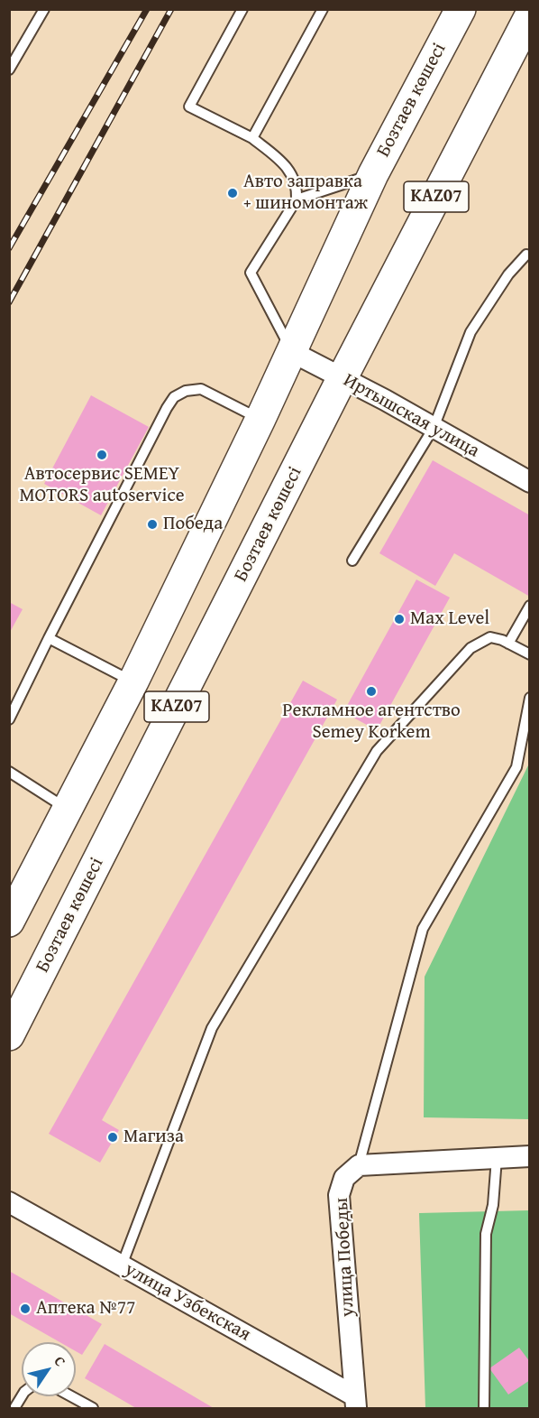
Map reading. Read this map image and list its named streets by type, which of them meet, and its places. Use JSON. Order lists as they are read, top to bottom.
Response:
{
  "streets": {
    "highway": ["Бозтаев көшесі", "KAZ07"],
    "street": ["Иртышская улица", "улица Победы", "улица Узбекская"]
  },
  "crossings": [
    ["Бозтаев көшесі", "Иртышская улица"],
    ["улица Победы", "улица Узбекская"]
  ],
  "places": [
    "Авто заправка + шиномонтаж",
    "Автосервис SEMEY MOTORS autoservice",
    "Победа",
    "Max Level",
    "Рекламное агентство Semey Korkem",
    "Магиза",
    "Аптека №77"
  ],
  "north": "top right"
}
